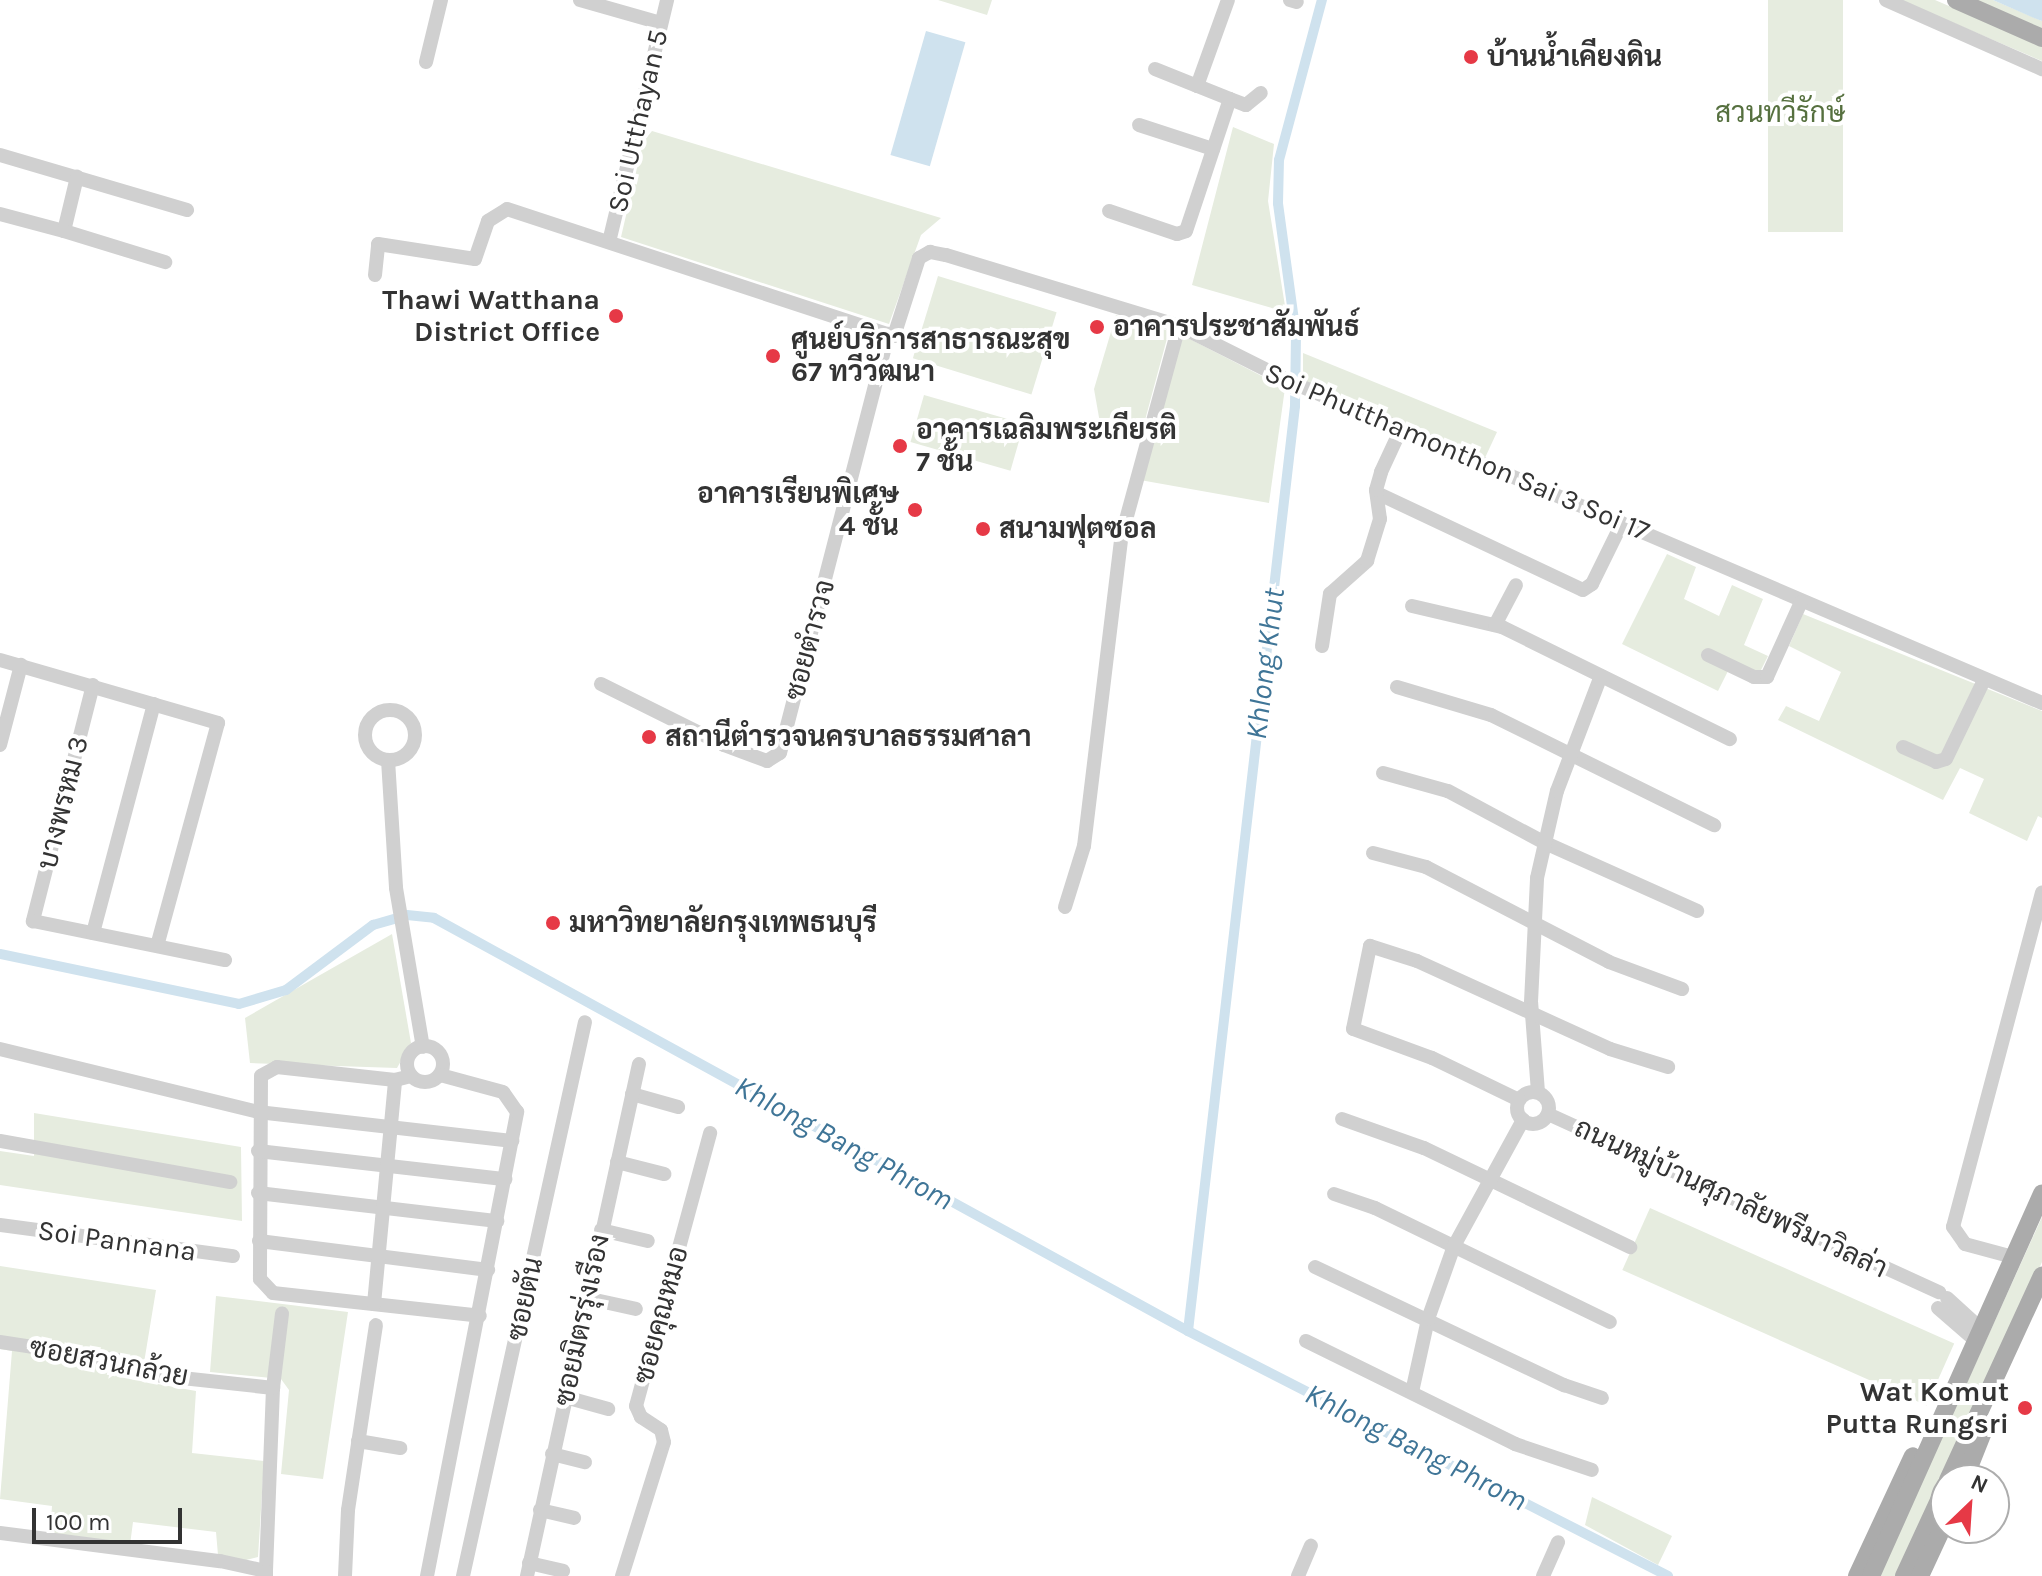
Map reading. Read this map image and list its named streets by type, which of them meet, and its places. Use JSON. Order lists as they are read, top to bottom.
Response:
{
  "streets": {
    "street": [
      "Soi Utthayan 5",
      "Soi Phutthamonthon Sai 3 Soi 17",
      "ซอยตำรวจ",
      "บางพรหม 3",
      "ถนนหมู่บ้านศุภาลัยพรีมาวิลล่า",
      "Soi Pannana",
      "ซอยตัน",
      "ซอยคุณหมอ",
      "ซอยมิตรรุ่งเรือง",
      "ซอยสวนกล้วย"
    ]
  },
  "crossings": [
    ["Soi Phutthamonthon Sai 3 Soi 17", "ซอยตำรวจ"]
  ],
  "water": ["Khlong Khut", "Khlong Bang Phrom"],
  "parks": ["สวนทวีรักษ์"],
  "places": [
    "บ้านน้ำเคียงดิน",
    "Thawi Watthana District Office",
    "อาคารประชาสัมพันธ์",
    "ศูนย์บริการสาธารณะสุข 67 ทวีวัฒนา",
    "อาคารเฉลิมพระเกียรติ 7 ชั้น",
    "อาคารเรียนพิเศษ 4 ชั้น",
    "สนามฟุตซอล",
    "สถานีตำรวจนครบาลธรรมศาลา",
    "มหาวิทยาลัยกรุงเทพธนบุรี",
    "Wat Komut Putta Rungsri"
  ],
  "scale_bar": "100 m",
  "north": "top right"
}
